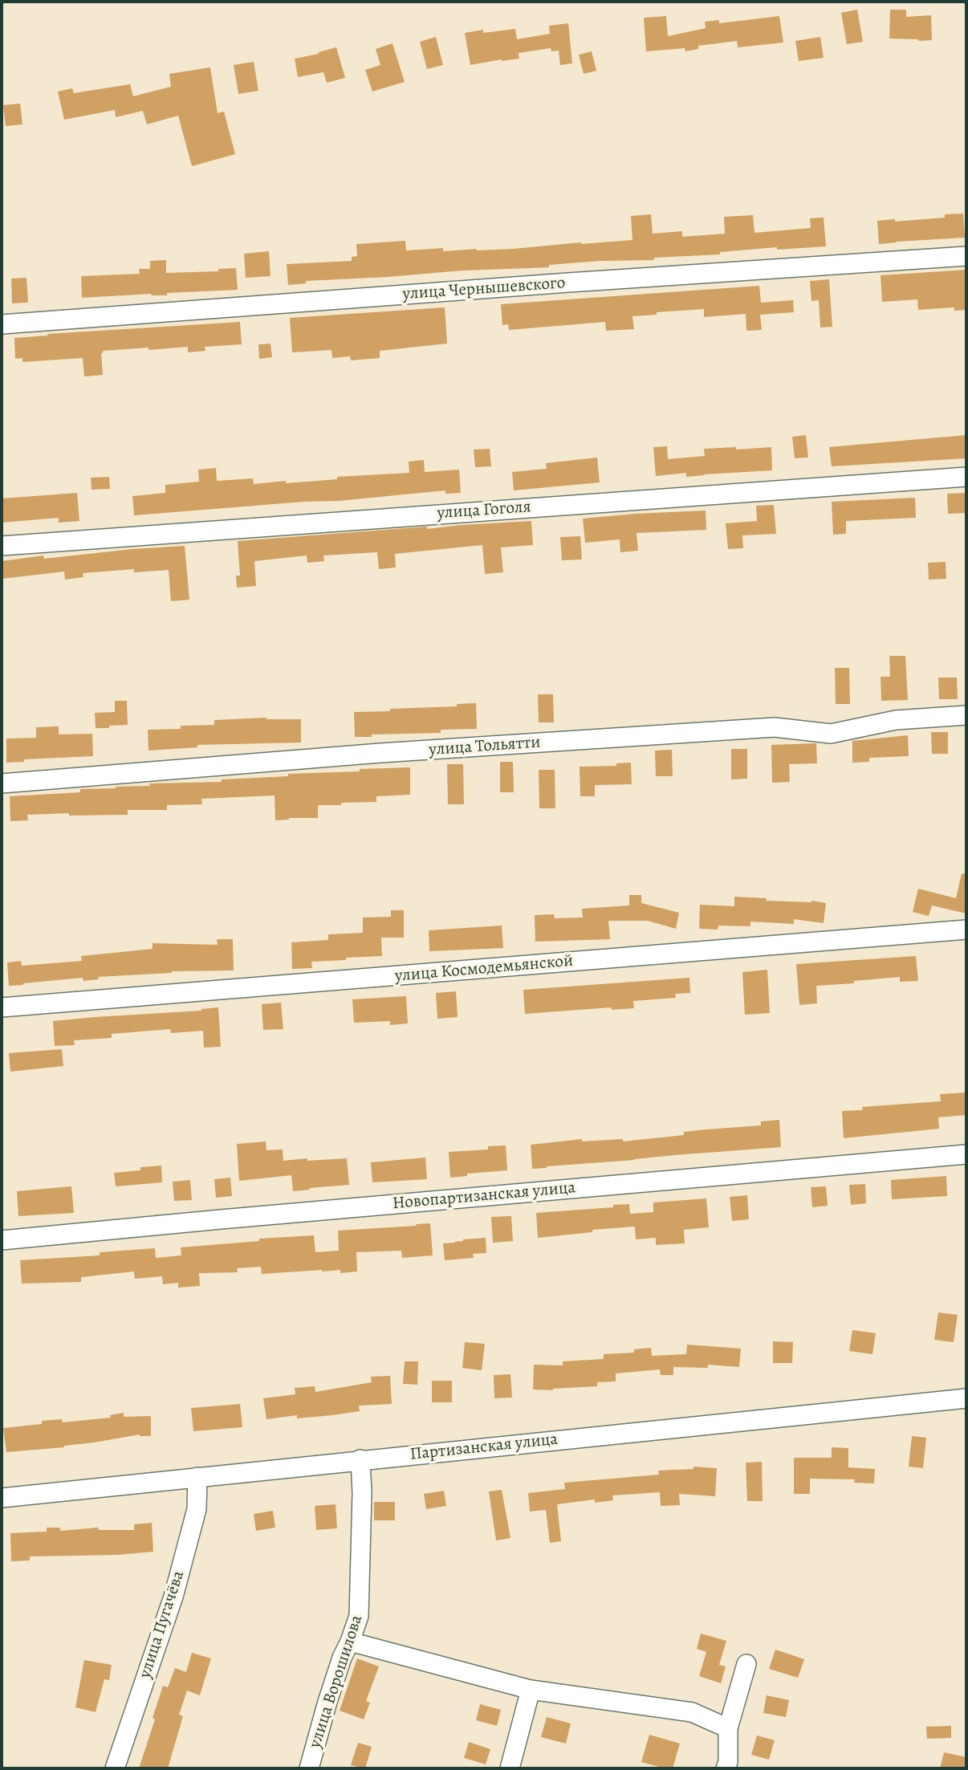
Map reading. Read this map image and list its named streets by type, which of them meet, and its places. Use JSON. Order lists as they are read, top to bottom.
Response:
{
  "streets": {
    "street": [
      "улица Чернышевского",
      "улица Гоголя",
      "улица Тольятти",
      "улица Космодемьянской",
      "Новопартизанская улица",
      "Партизанская улица",
      "улица Пугачёва",
      "улица Ворошилова"
    ]
  },
  "crossings": [
    ["Партизанская улица", "улица Пугачёва"],
    ["Партизанская улица", "улица Ворошилова"]
  ]
}
